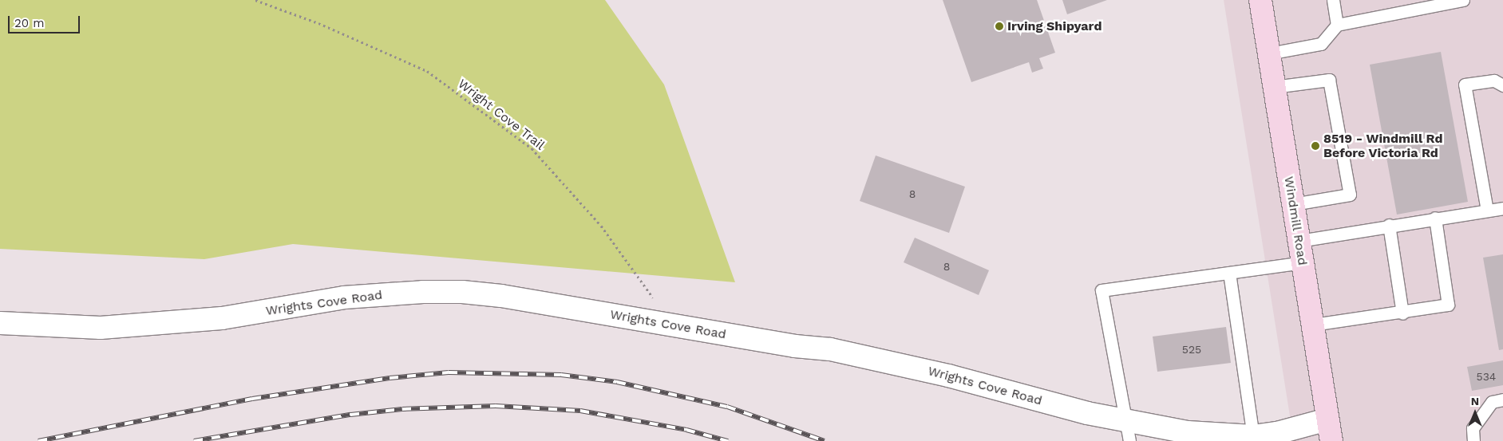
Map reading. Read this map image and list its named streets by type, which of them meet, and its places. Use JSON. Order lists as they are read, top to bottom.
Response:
{
  "streets": {
    "main road": ["Windmill Road"],
    "street": ["Wrights Cove Road"],
    "path": ["Wright Cove Trail"]
  },
  "crossings": [
    ["Wright Cove Trail", "Wrights Cove Road"],
    ["Windmill Road", "Wrights Cove Road"]
  ],
  "places": ["Irving Shipyard", "8519 - Windmill Rd Before Victoria Rd"],
  "house_numbers": [
    "8",
    "8",
    "525",
    "534"
  ],
  "scale_bar": "20 m",
  "north": "top"
}
